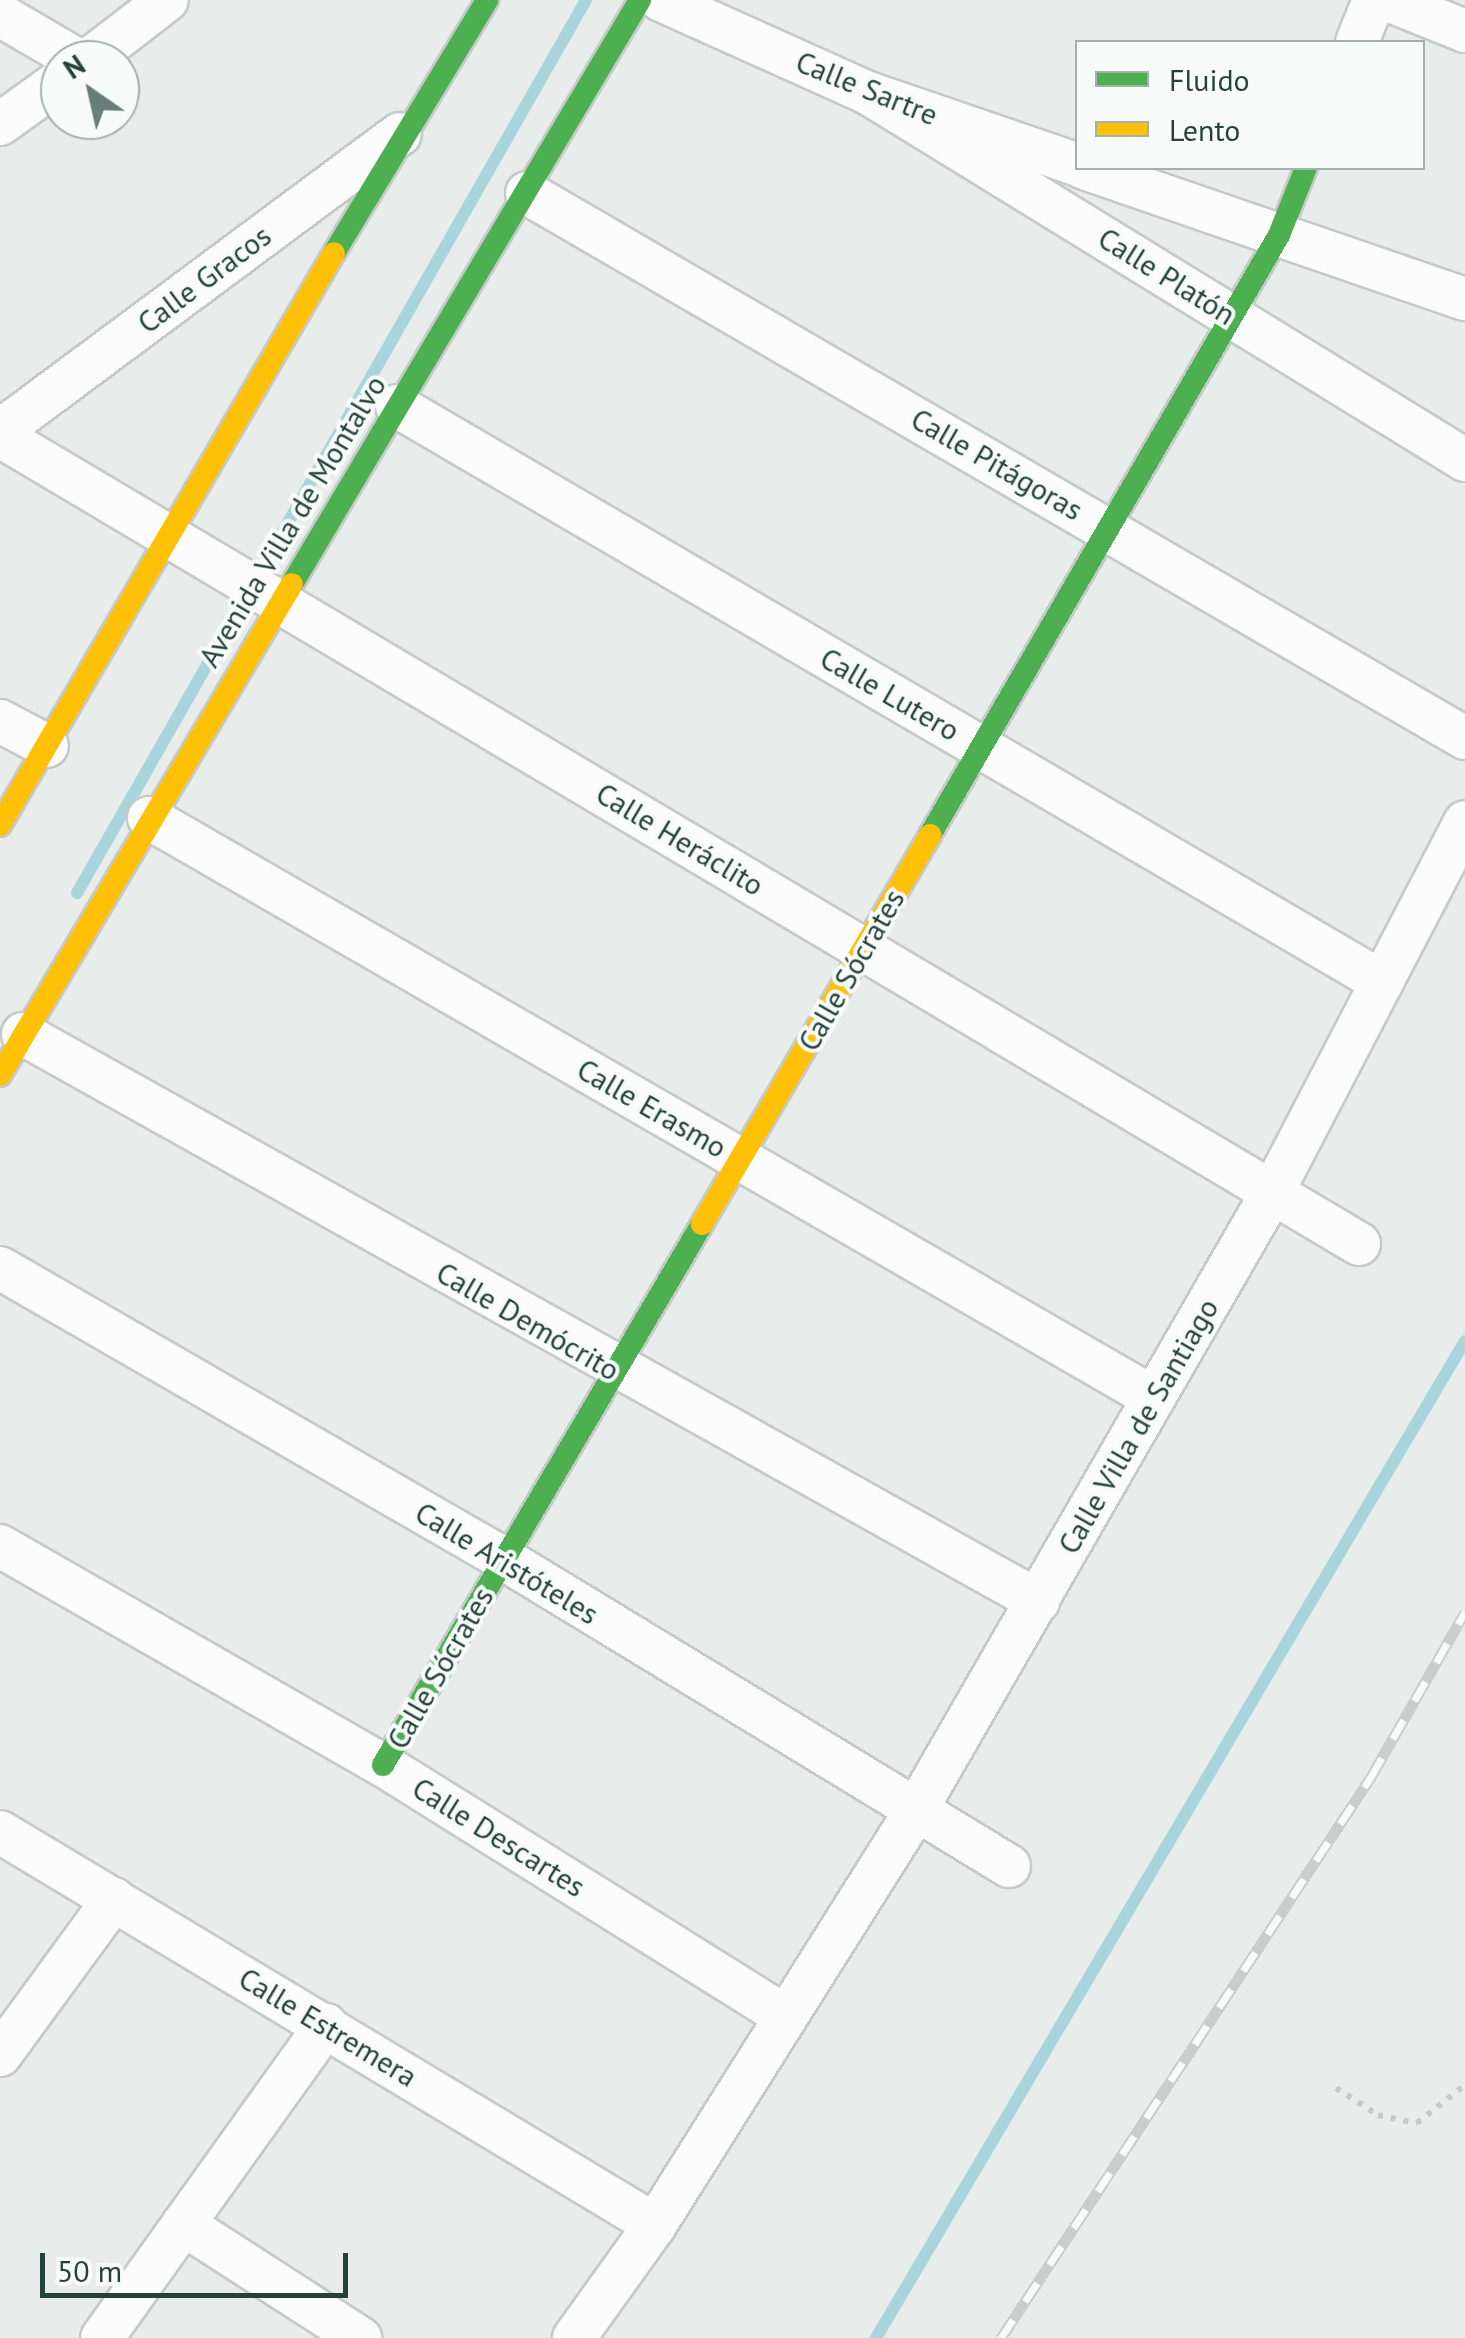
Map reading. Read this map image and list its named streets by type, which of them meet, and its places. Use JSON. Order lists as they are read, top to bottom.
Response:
{
  "streets": {
    "street": [
      "Calle Sartre",
      "Calle Platón",
      "Calle Gracos",
      "Calle Pitágoras",
      "Avenida Villa de Montalvo",
      "Calle Lutero",
      "Calle Heráclito",
      "Calle Sócrates",
      "Calle Erasmo",
      "Calle Demócrito",
      "Calle Villa de Santiago",
      "Calle Aristóteles",
      "Calle Descartes",
      "Calle Estremera"
    ]
  },
  "crossings": [
    ["Calle Sartre", "Calle Platón"],
    ["Calle Sartre", "Calle Sócrates"],
    ["Calle Platón", "Calle Sócrates"],
    ["Calle Gracos", "Calle Heráclito"],
    ["Calle Pitágoras", "Avenida Villa de Montalvo"],
    ["Calle Pitágoras", "Calle Sócrates"],
    ["Avenida Villa de Montalvo", "Calle Lutero"],
    ["Avenida Villa de Montalvo", "Calle Heráclito"],
    ["Avenida Villa de Montalvo", "Calle Erasmo"],
    ["Avenida Villa de Montalvo", "Calle Demócrito"],
    ["Calle Lutero", "Calle Sócrates"],
    ["Calle Lutero", "Calle Villa de Santiago"],
    ["Calle Heráclito", "Calle Sócrates"],
    ["Calle Heráclito", "Calle Villa de Santiago"],
    ["Calle Sócrates", "Calle Erasmo"],
    ["Calle Sócrates", "Calle Demócrito"],
    ["Calle Sócrates", "Calle Aristóteles"],
    ["Calle Sócrates", "Calle Descartes"],
    ["Calle Erasmo", "Calle Villa de Santiago"],
    ["Calle Demócrito", "Calle Villa de Santiago"],
    ["Calle Villa de Santiago", "Calle Aristóteles"],
    ["Calle Villa de Santiago", "Calle Descartes"],
    ["Calle Villa de Santiago", "Calle Estremera"]
  ],
  "legend": ["Fluido", "Lento"],
  "scale_bar": "50 m",
  "north": "top left"
}
